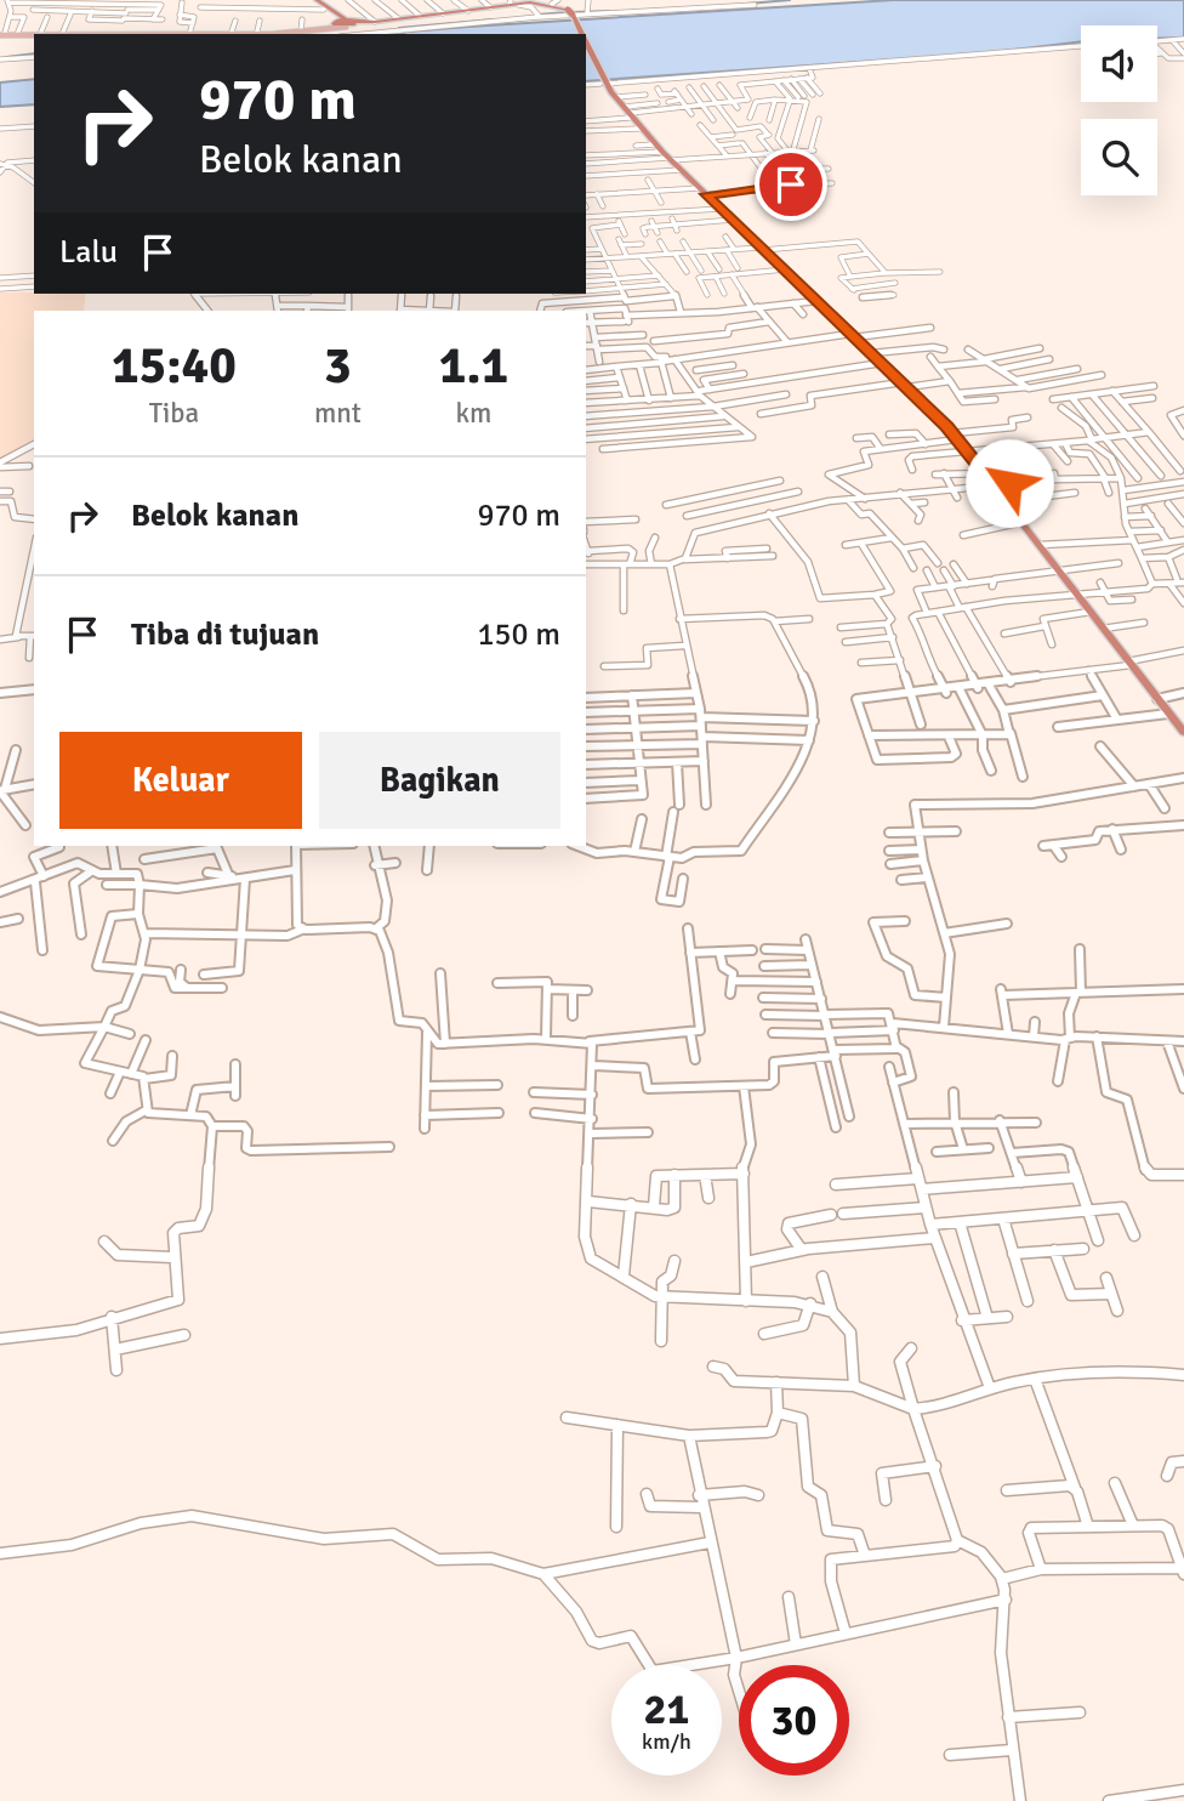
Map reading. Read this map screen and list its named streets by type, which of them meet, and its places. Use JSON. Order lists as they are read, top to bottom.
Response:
{
  "page": {
    "turn": ["970 m", "Belok kanan"],
    "then": "Lalu",
    "eta": [
      "15:40",
      "Tiba",
      "3",
      "mnt",
      "1.1",
      "km"
    ],
    "list": [
      {
        "name": "Belok kanan",
        "value": "970 m"
      },
      {
        "name": "Tiba di tujuan",
        "value": "150 m"
      }
    ],
    "buttons": ["Keluar", "Bagikan"],
    "speed": "21 km/h",
    "limit": "30"
  }
}
